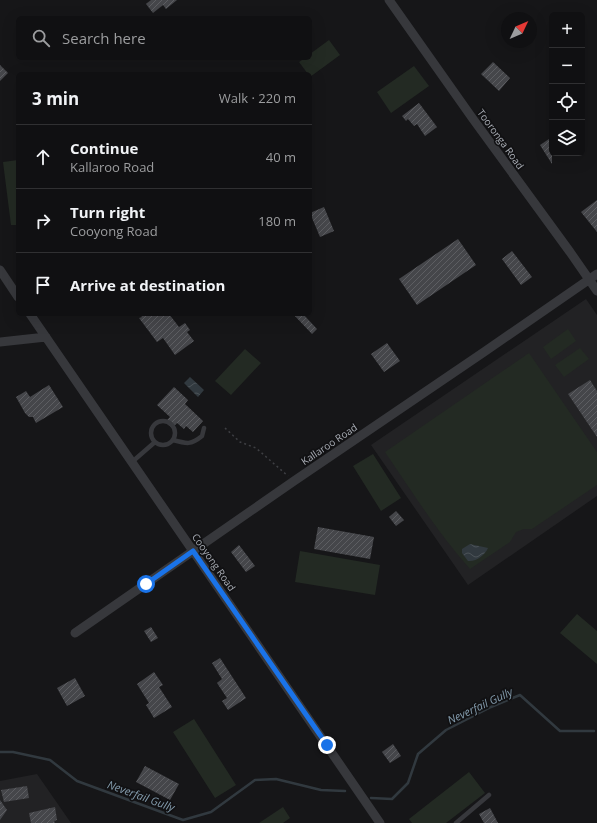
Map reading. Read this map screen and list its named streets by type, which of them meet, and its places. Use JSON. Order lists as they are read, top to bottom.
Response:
{
  "streets": {
    "street": ["Tooronga Road", "Kallaroo Road", "Cooyong Road"]
  },
  "crossings": [
    ["Tooronga Road", "Kallaroo Road"],
    ["Kallaroo Road", "Cooyong Road"]
  ],
  "water": ["Neverfail Gully"],
  "north": "top right",
  "page": {
    "map_buttons": ["+", "−"],
    "search": "Search here",
    "heading": ["3 min", "Walk · 220 m"],
    "list": [
      ["Continue", "Kallaroo Road", "40 m"],
      ["Turn right", "Cooyong Road", "180 m"],
      "Arrive at destination"
    ]
  }
}
